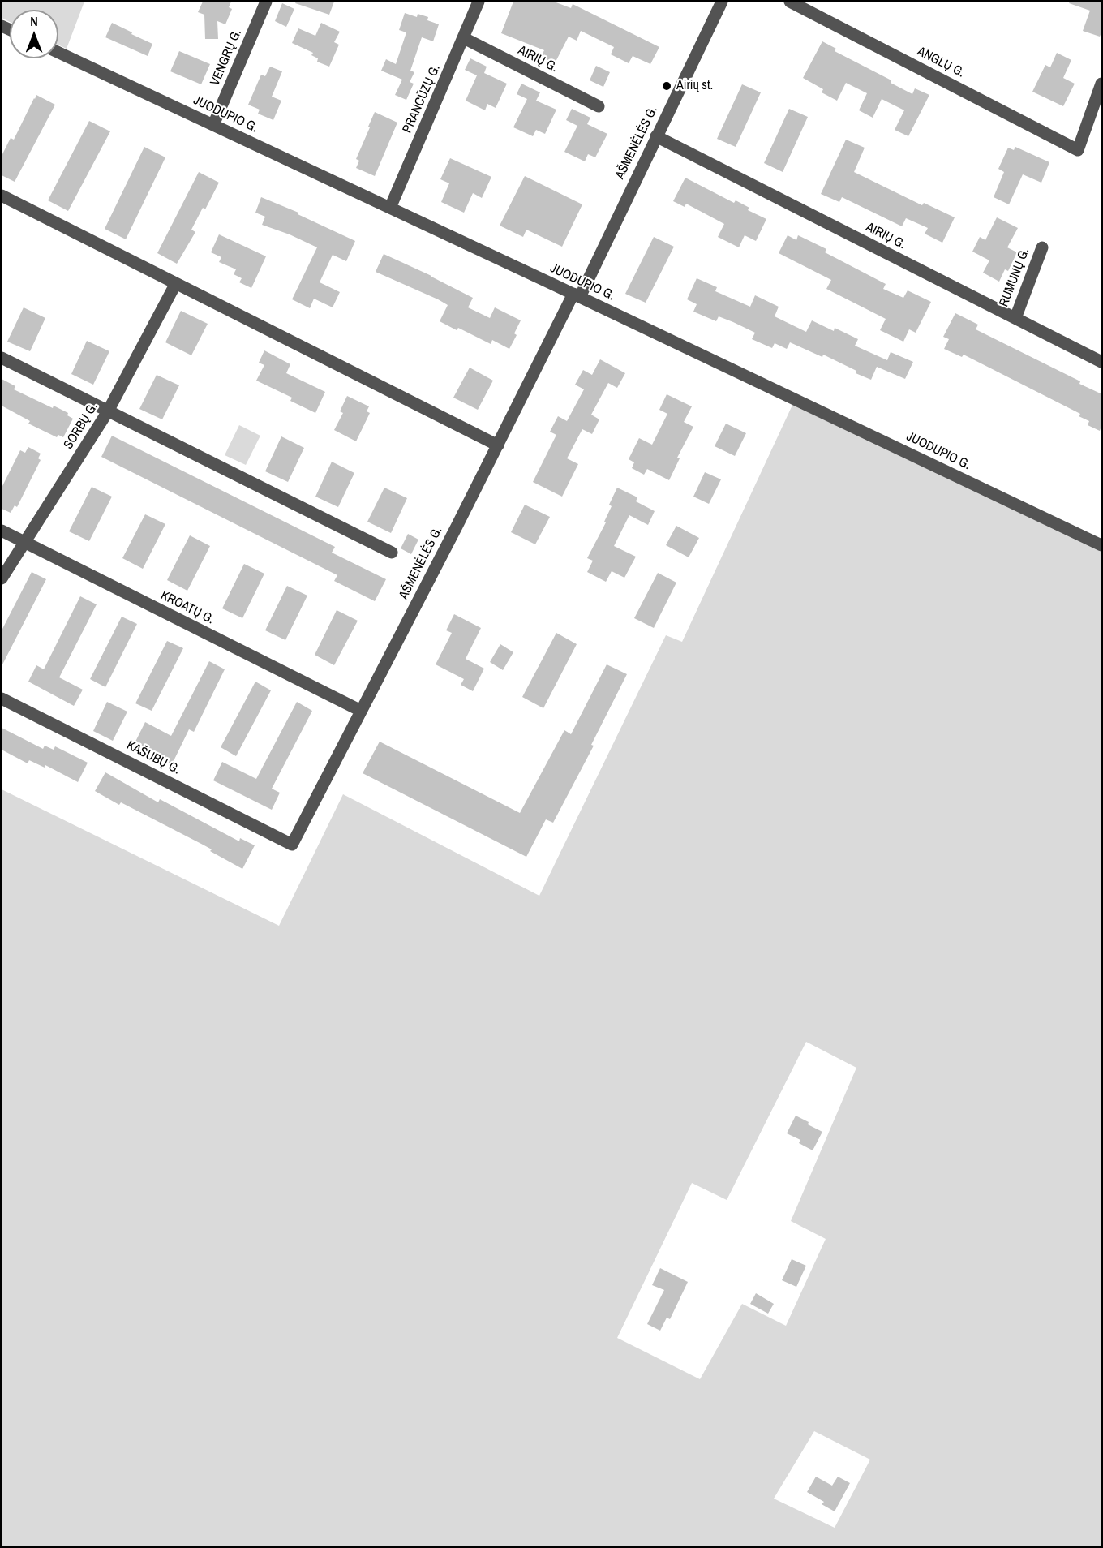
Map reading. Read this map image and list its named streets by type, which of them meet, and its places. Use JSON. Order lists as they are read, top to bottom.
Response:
{
  "streets": {
    "street": [
      "VENGRŲ G.",
      "AIRIŲ G.",
      "ANGLŲ G.",
      "PRANCŪZŲ G.",
      "JUODUPIO G.",
      "AŠMENĖLĖS G.",
      "RUMUNŲ G.",
      "SORBŲ G.",
      "KROATŲ G.",
      "KAŠUBŲ G."
    ]
  },
  "crossings": [
    ["VENGRŲ G.", "JUODUPIO G."],
    ["AIRIŲ G.", "PRANCŪZŲ G."],
    ["AIRIŲ G.", "AŠMENĖLĖS G."],
    ["AIRIŲ G.", "RUMUNŲ G."],
    ["PRANCŪZŲ G.", "JUODUPIO G."],
    ["JUODUPIO G.", "AŠMENĖLĖS G."],
    ["AŠMENĖLĖS G.", "KROATŲ G."],
    ["AŠMENĖLĖS G.", "KAŠUBŲ G."],
    ["SORBŲ G.", "KROATŲ G."]
  ],
  "places": ["Airių st."],
  "north": "top"
}
